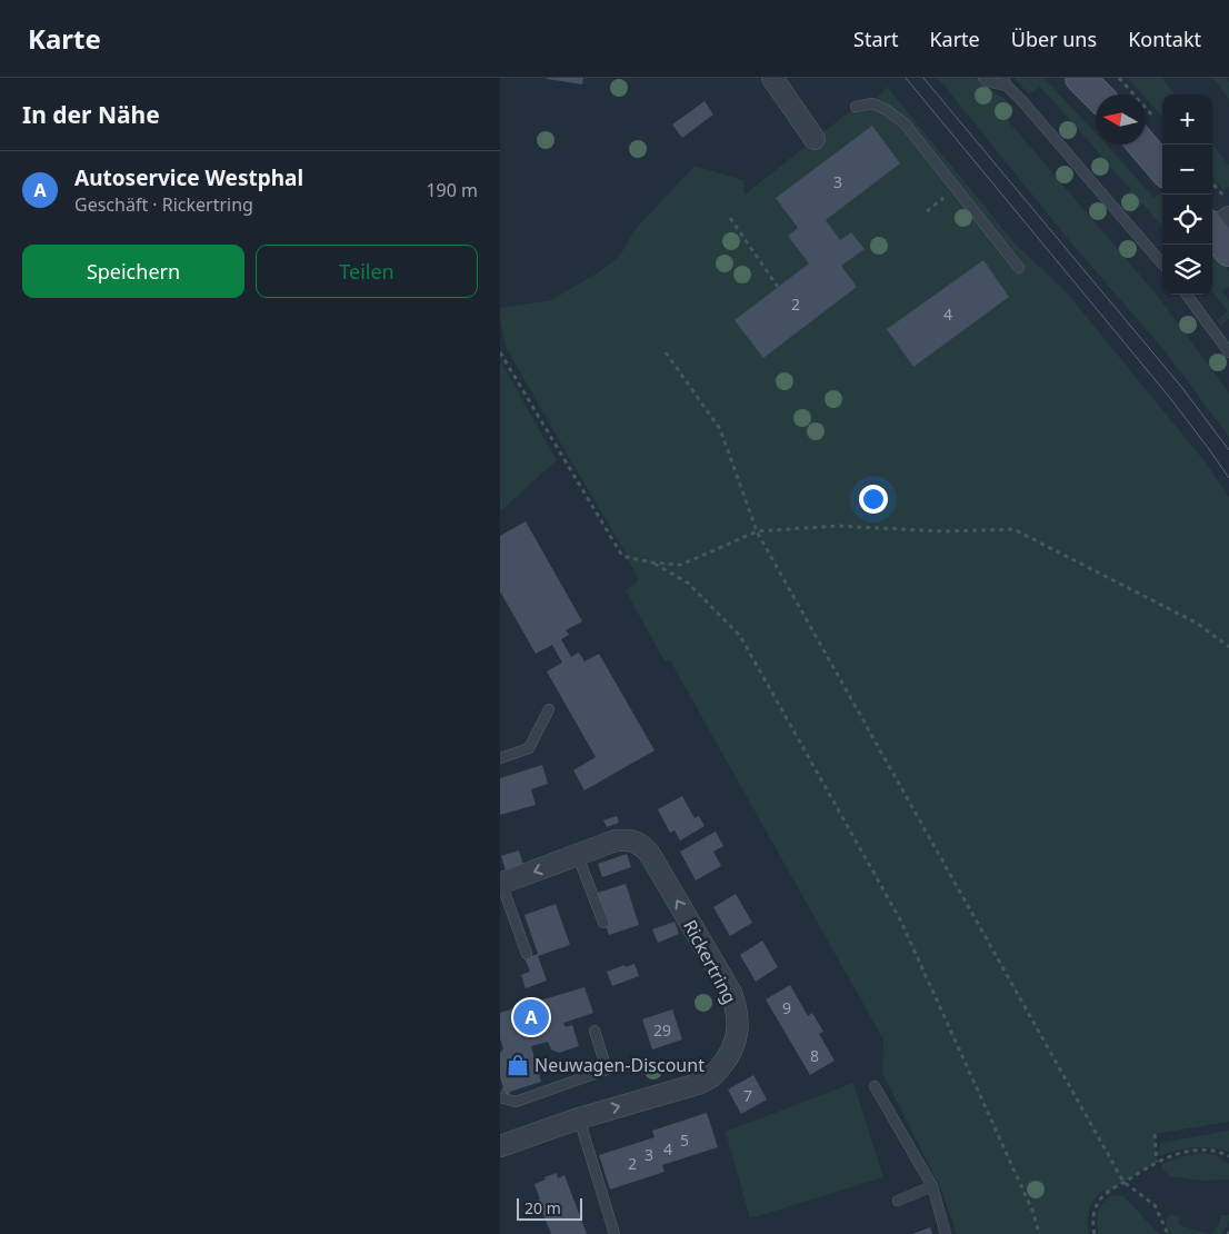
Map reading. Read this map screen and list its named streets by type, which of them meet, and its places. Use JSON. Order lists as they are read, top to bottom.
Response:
{
  "streets": {
    "street": ["Rickertring"]
  },
  "places": {
    "shop": ["Neuwagen-Discount"]
  },
  "house_numbers": [
    "3",
    "2",
    "4",
    "9",
    "29",
    "8",
    "7",
    "5",
    "4",
    "3",
    "2"
  ],
  "scale_bar": "20 m",
  "north": "left",
  "page": {
    "header": "Karte",
    "nav": [
      "Start",
      "Karte",
      "Über uns",
      "Kontakt"
    ],
    "heading": "In der Nähe",
    "map_buttons": ["+", "−"],
    "list": [
      {
        "mark": "A",
        "name": "Autoservice Westphal",
        "note": "Geschäft · Rickertring",
        "value": "190 m"
      }
    ],
    "buttons": ["Speichern", "Teilen"],
    "pins": "A",
    "scale": "20 m"
  }
}
